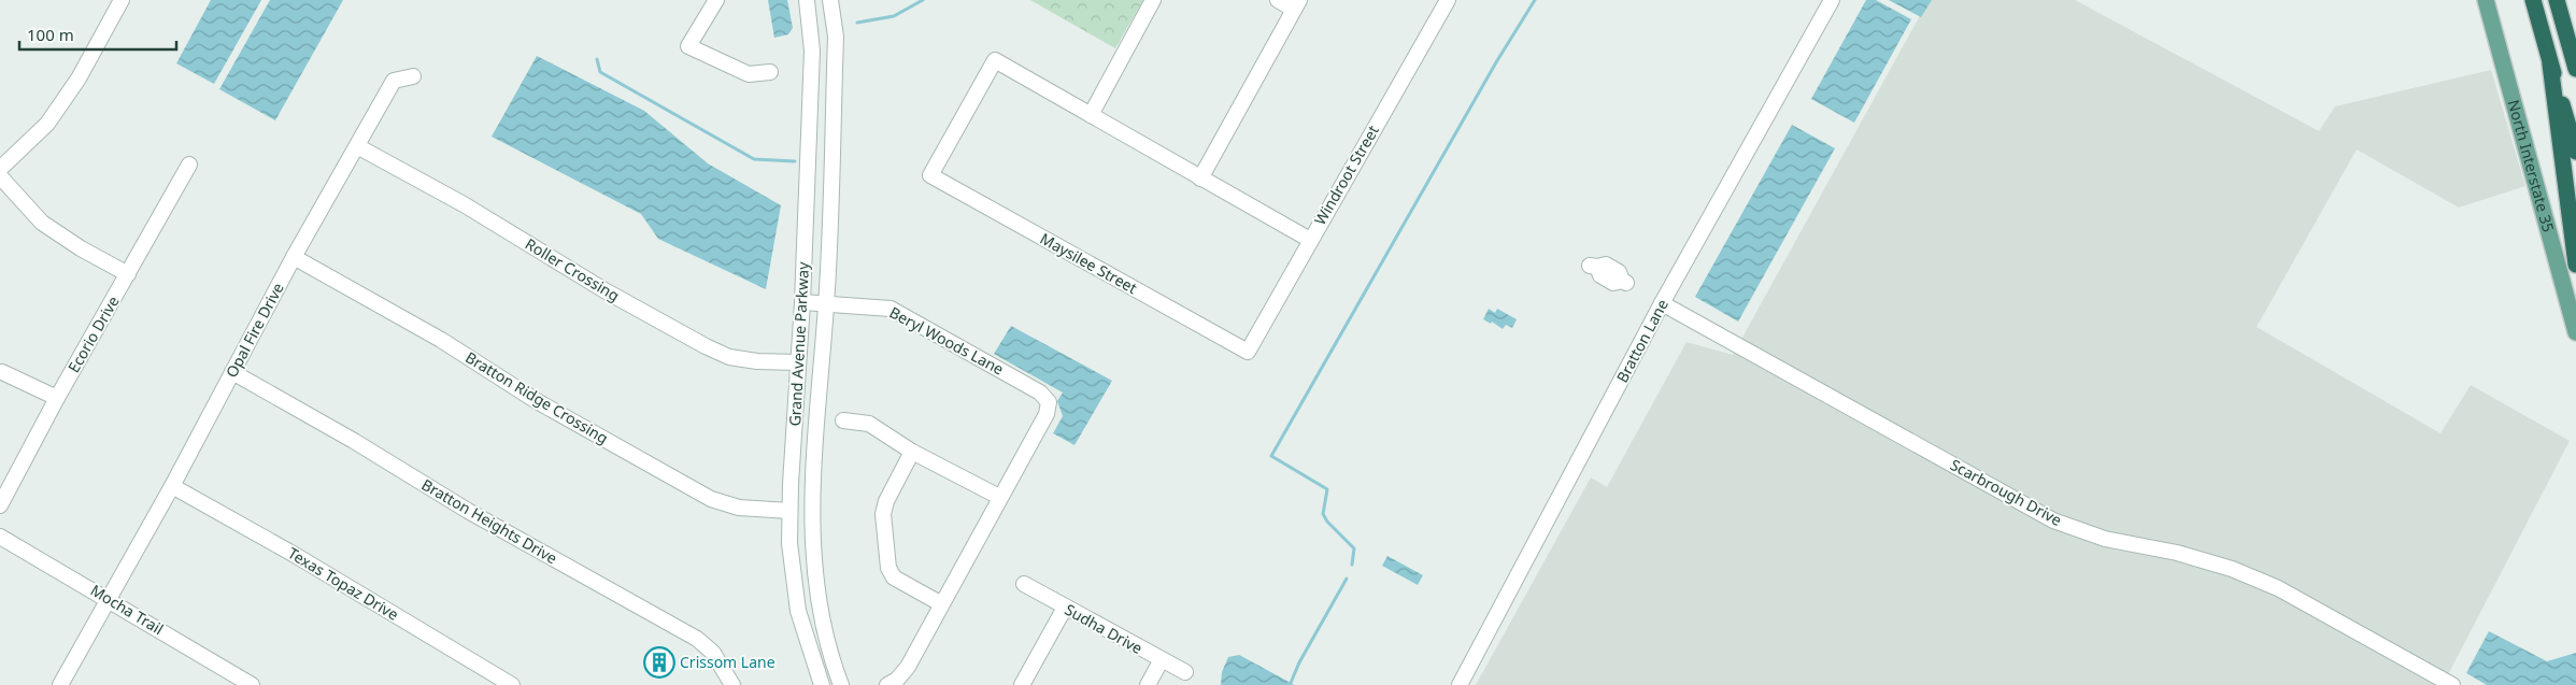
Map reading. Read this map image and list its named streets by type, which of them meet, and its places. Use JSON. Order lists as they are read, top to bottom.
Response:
{
  "streets": {
    "main road": ["North Interstate 35"],
    "street": [
      "Windroot Street",
      "Maysilee Street",
      "Roller Crossing",
      "Opal Fire Drive",
      "Ecorio Drive",
      "Beryl Woods Lane",
      "Bratton Lane",
      "Grand Avenue Parkway",
      "Bratton Ridge Crossing",
      "Scarbrough Drive",
      "Bratton Heights Drive",
      "Texas Topaz Drive",
      "Mocha Trail",
      "Sudha Drive"
    ]
  },
  "crossings": [
    ["Windroot Street", "Maysilee Street"],
    ["Roller Crossing", "Opal Fire Drive"],
    ["Roller Crossing", "Grand Avenue Parkway"],
    ["Opal Fire Drive", "Bratton Ridge Crossing"],
    ["Opal Fire Drive", "Bratton Heights Drive"],
    ["Opal Fire Drive", "Texas Topaz Drive"],
    ["Opal Fire Drive", "Mocha Trail"],
    ["Beryl Woods Lane", "Grand Avenue Parkway"],
    ["Bratton Lane", "Scarbrough Drive"],
    ["Grand Avenue Parkway", "Bratton Ridge Crossing"]
  ],
  "places": {
    "building": ["Crissom Lane"]
  },
  "scale_bar": "100 m"
}
